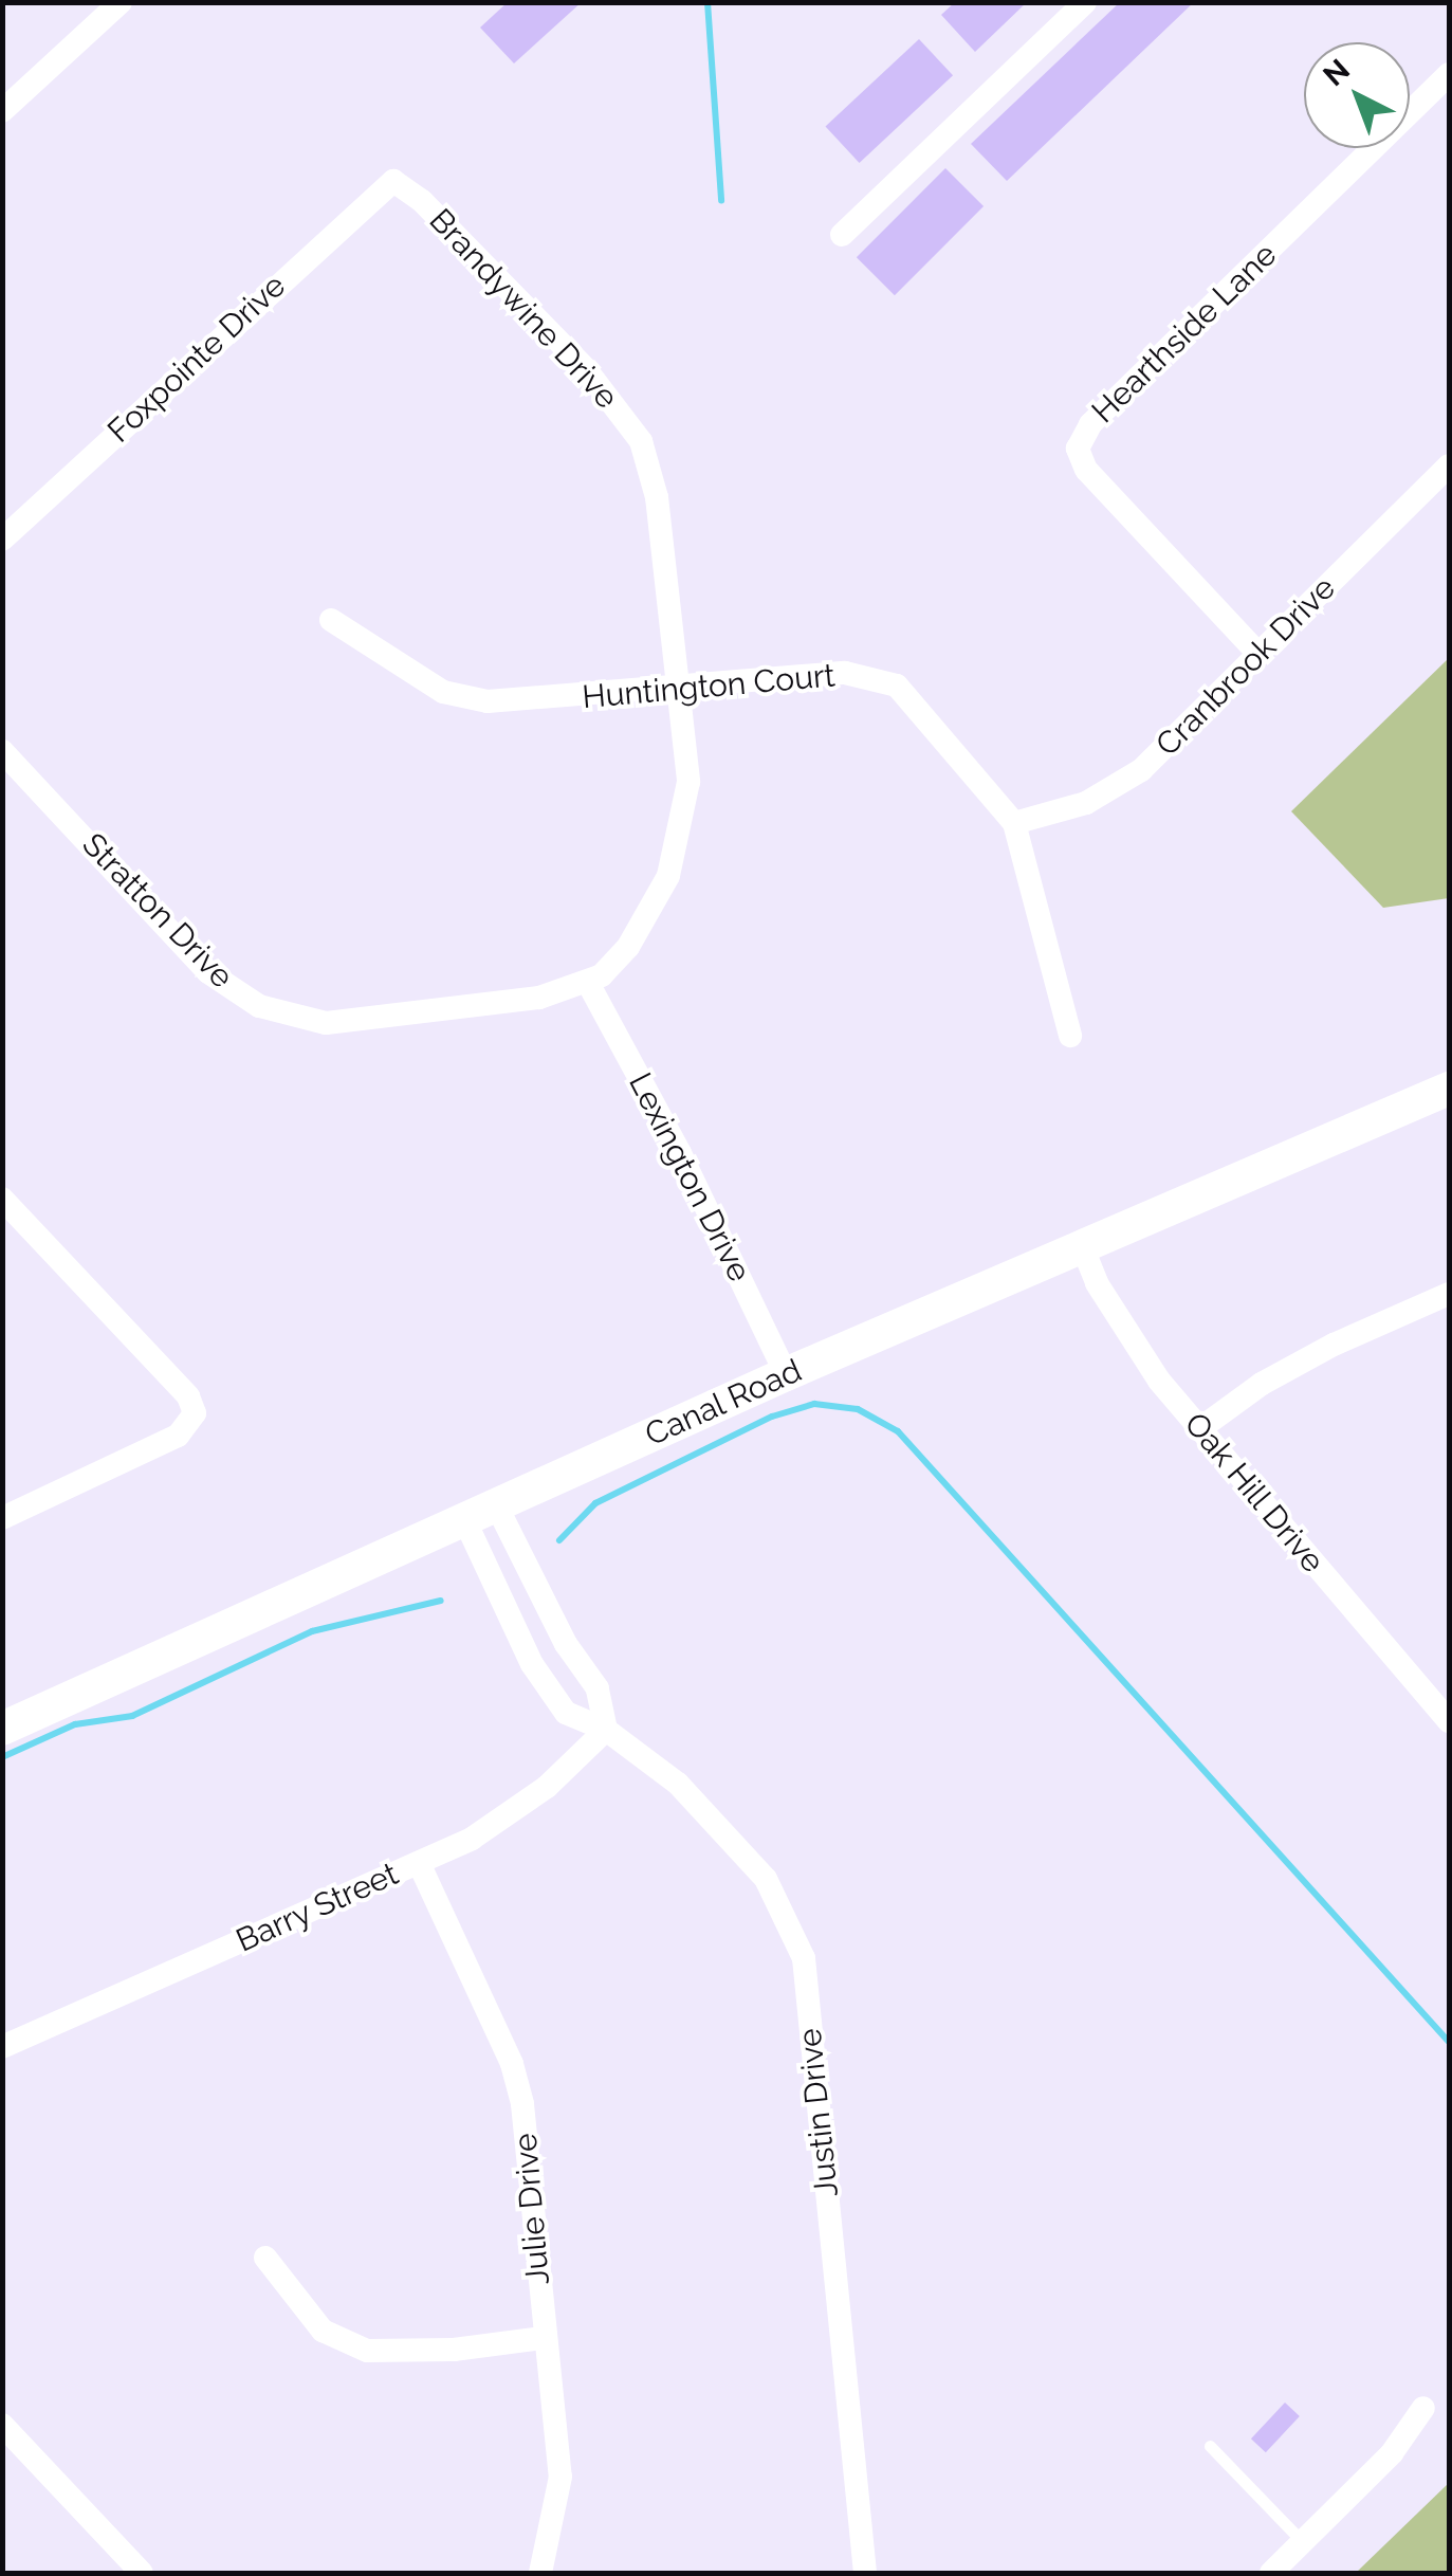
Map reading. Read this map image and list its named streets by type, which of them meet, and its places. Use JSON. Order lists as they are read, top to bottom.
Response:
{
  "streets": {
    "street": [
      "Brandywine Drive",
      "Hearthside Lane",
      "Foxpointe Drive",
      "Cranbrook Drive",
      "Huntington Court",
      "Stratton Drive",
      "Lexington Drive",
      "Canal Road",
      "Oak Hill Drive",
      "Barry Street",
      "Justin Drive",
      "Julie Drive"
    ]
  },
  "crossings": [
    ["Brandywine Drive", "Foxpointe Drive"],
    ["Brandywine Drive", "Huntington Court"],
    ["Brandywine Drive", "Stratton Drive"],
    ["Brandywine Drive", "Lexington Drive"],
    ["Hearthside Lane", "Cranbrook Drive"],
    ["Cranbrook Drive", "Huntington Court"],
    ["Stratton Drive", "Lexington Drive"],
    ["Lexington Drive", "Canal Road"],
    ["Canal Road", "Oak Hill Drive"],
    ["Canal Road", "Justin Drive"],
    ["Barry Street", "Justin Drive"],
    ["Barry Street", "Julie Drive"]
  ],
  "north": "top left"
}
